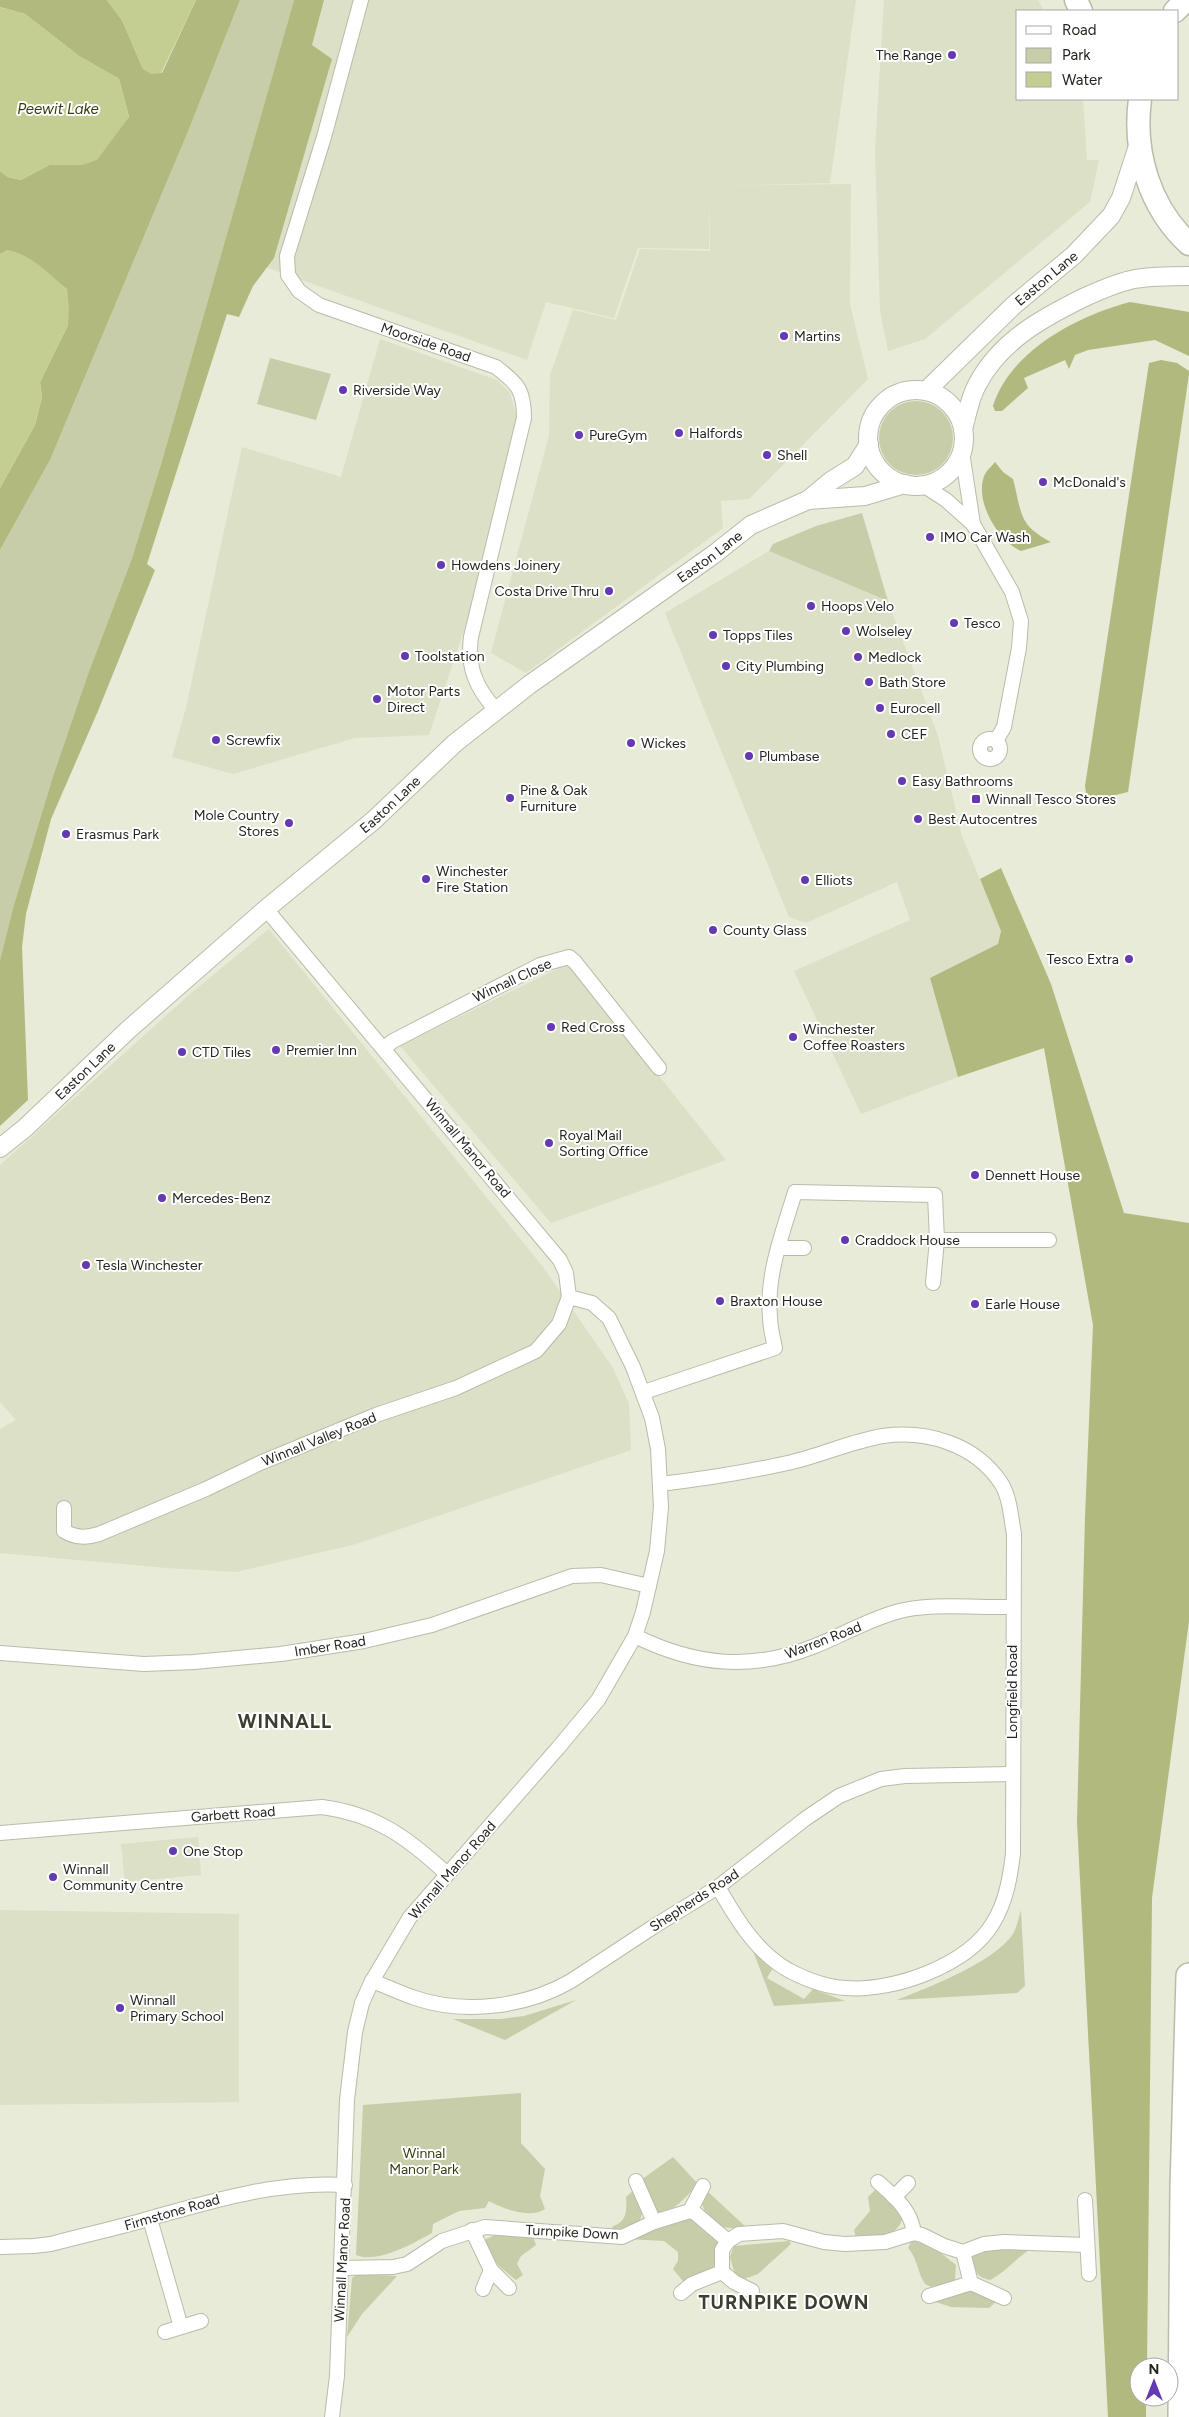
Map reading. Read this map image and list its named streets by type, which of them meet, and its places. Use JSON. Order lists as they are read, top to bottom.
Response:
{
  "streets": {
    "street": [
      "Easton Lane",
      "Moorside Road",
      "Winnall Close",
      "Winnall Manor Road",
      "Winnall Valley Road",
      "Warren Road",
      "Imber Road",
      "Longfield Road",
      "Garbett Road",
      "Shepherds Road",
      "Firmstone Road",
      "Turnpike Down"
    ]
  },
  "crossings": [
    ["Easton Lane", "Moorside Road"],
    ["Easton Lane", "Winnall Manor Road"],
    ["Winnall Close", "Winnall Manor Road"],
    ["Winnall Manor Road", "Winnall Valley Road"],
    ["Winnall Manor Road", "Warren Road"],
    ["Winnall Manor Road", "Imber Road"],
    ["Winnall Manor Road", "Longfield Road"],
    ["Winnall Manor Road", "Garbett Road"],
    ["Winnall Manor Road", "Shepherds Road"],
    ["Winnall Manor Road", "Firmstone Road"],
    ["Winnall Manor Road", "Turnpike Down"],
    ["Warren Road", "Longfield Road"],
    ["Longfield Road", "Shepherds Road"]
  ],
  "districts": ["WINNALL", "TURNPIKE DOWN"],
  "water": ["Peewit Lake"],
  "parks": ["Winnal Manor Park"],
  "places": {
    "other": [
      "The Range",
      "Martins",
      "Riverside Way",
      "Halfords",
      "PureGym",
      "Shell",
      "McDonald's",
      "IMO Car Wash",
      "Howdens Joinery",
      "Costa Drive Thru",
      "Hoops Velo",
      "Tesco",
      "Wolseley",
      "Topps Tiles",
      "Toolstation",
      "Medlock",
      "City Plumbing",
      "Bath Store",
      "Motor Parts Direct",
      "Eurocell",
      "CEF",
      "Screwfix",
      "Wickes",
      "Plumbase",
      "Easy Bathrooms",
      "Pine & Oak Furniture",
      "Best Autocentres",
      "Mole Country Stores",
      "Erasmus Park",
      "Winchester Fire Station",
      "Elliots",
      "County Glass",
      "Tesco Extra",
      "Red Cross",
      "Winchester Coffee Roasters",
      "Premier Inn",
      "CTD Tiles",
      "Royal Mail Sorting Office",
      "Dennett House",
      "Mercedes-Benz",
      "Craddock House",
      "Tesla Winchester",
      "Braxton House",
      "Earle House",
      "One Stop",
      "Winnall Community Centre",
      "Winnall Primary School"
    ],
    "transit": ["Winnall Tesco Stores"]
  },
  "legend": ["Road", "Park", "Water"],
  "north": "top"
}
